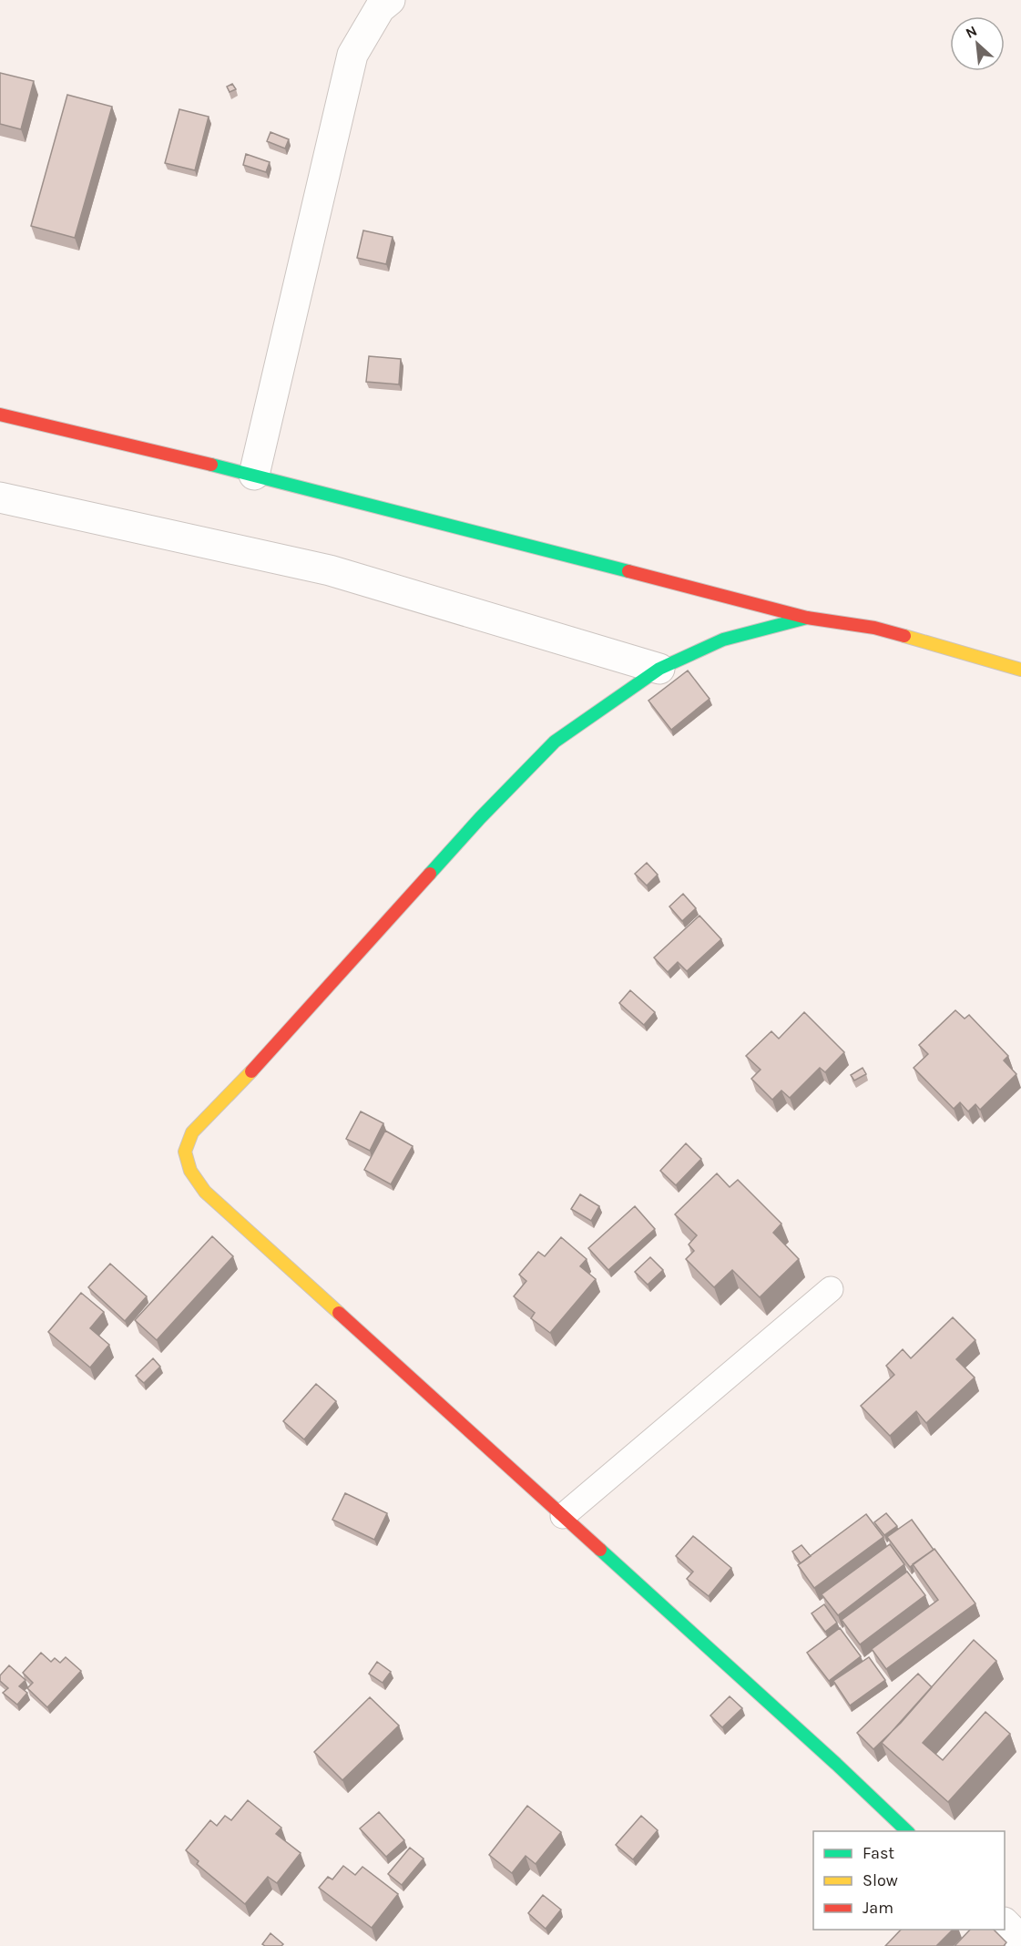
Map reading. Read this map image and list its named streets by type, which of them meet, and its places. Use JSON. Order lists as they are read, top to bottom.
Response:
{
  "legend": ["Fast", "Slow", "Jam"],
  "north": "top left"
}
